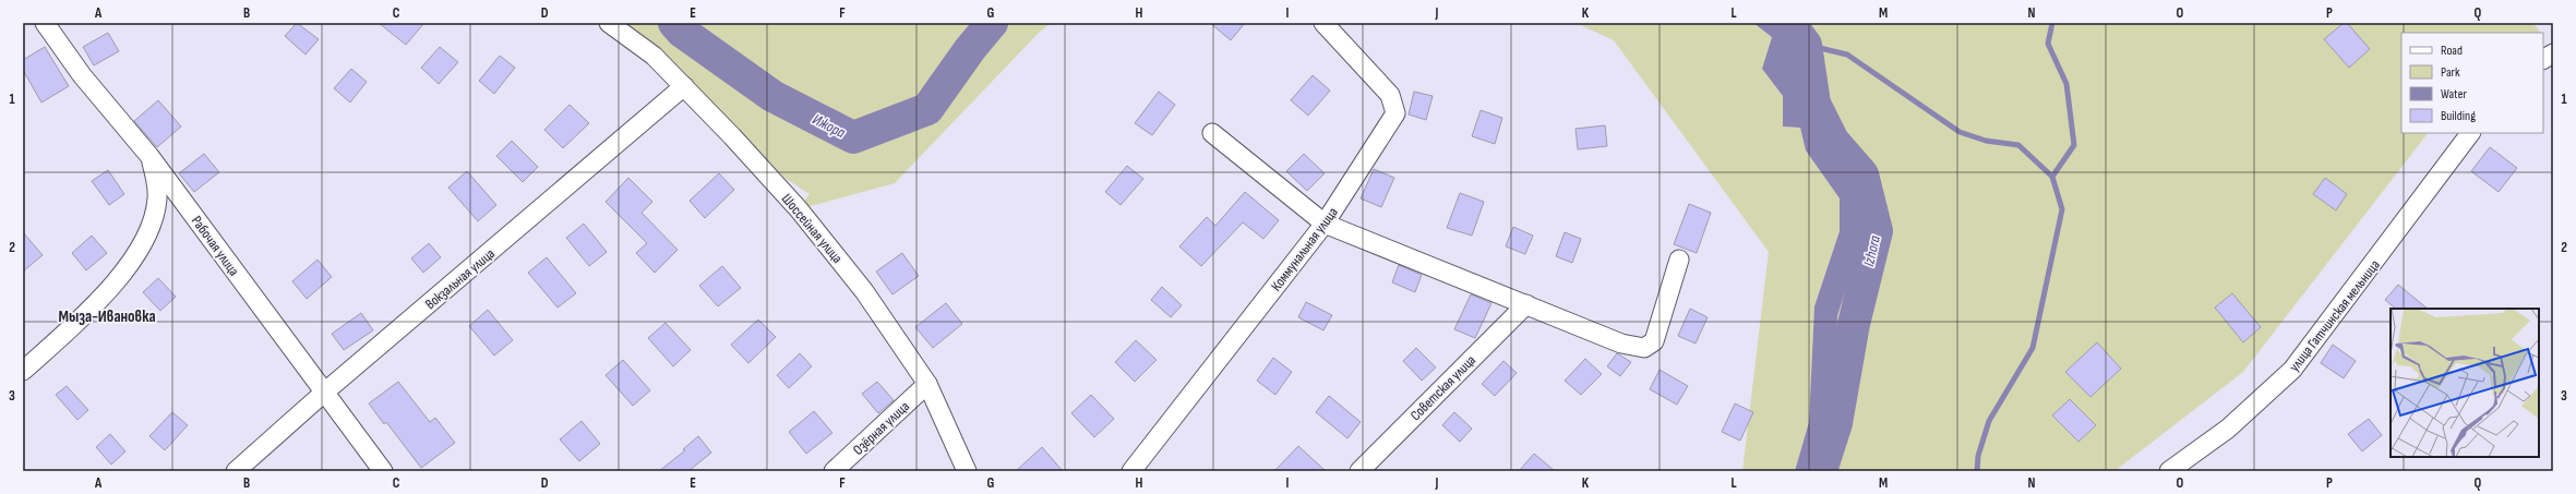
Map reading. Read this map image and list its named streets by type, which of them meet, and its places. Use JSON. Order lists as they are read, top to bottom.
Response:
{
  "streets": {
    "street": [
      "Шоссейная улица",
      "Рабочая улица",
      "Коммунальная улица",
      "Вокзальная улица",
      "улица Гатчинская мельница",
      "Советская улица",
      "Озёрная улица"
    ]
  },
  "crossings": [
    ["Шоссейная улица", "Вокзальная улица"],
    ["Шоссейная улица", "Озёрная улица"],
    ["Рабочая улица", "Вокзальная улица"]
  ],
  "districts": ["Мыза-Ивановка"],
  "water": ["Ижора", "Izhora"],
  "legend": [
    "Road",
    "Park",
    "Water",
    "Building"
  ],
  "grid": {
    "columns": [
      "A",
      "B",
      "C",
      "D",
      "E",
      "F",
      "G",
      "H",
      "I",
      "J",
      "K",
      "L",
      "M",
      "N",
      "O",
      "P",
      "Q"
    ],
    "rows": ["1", "2", "3"]
  }
}
